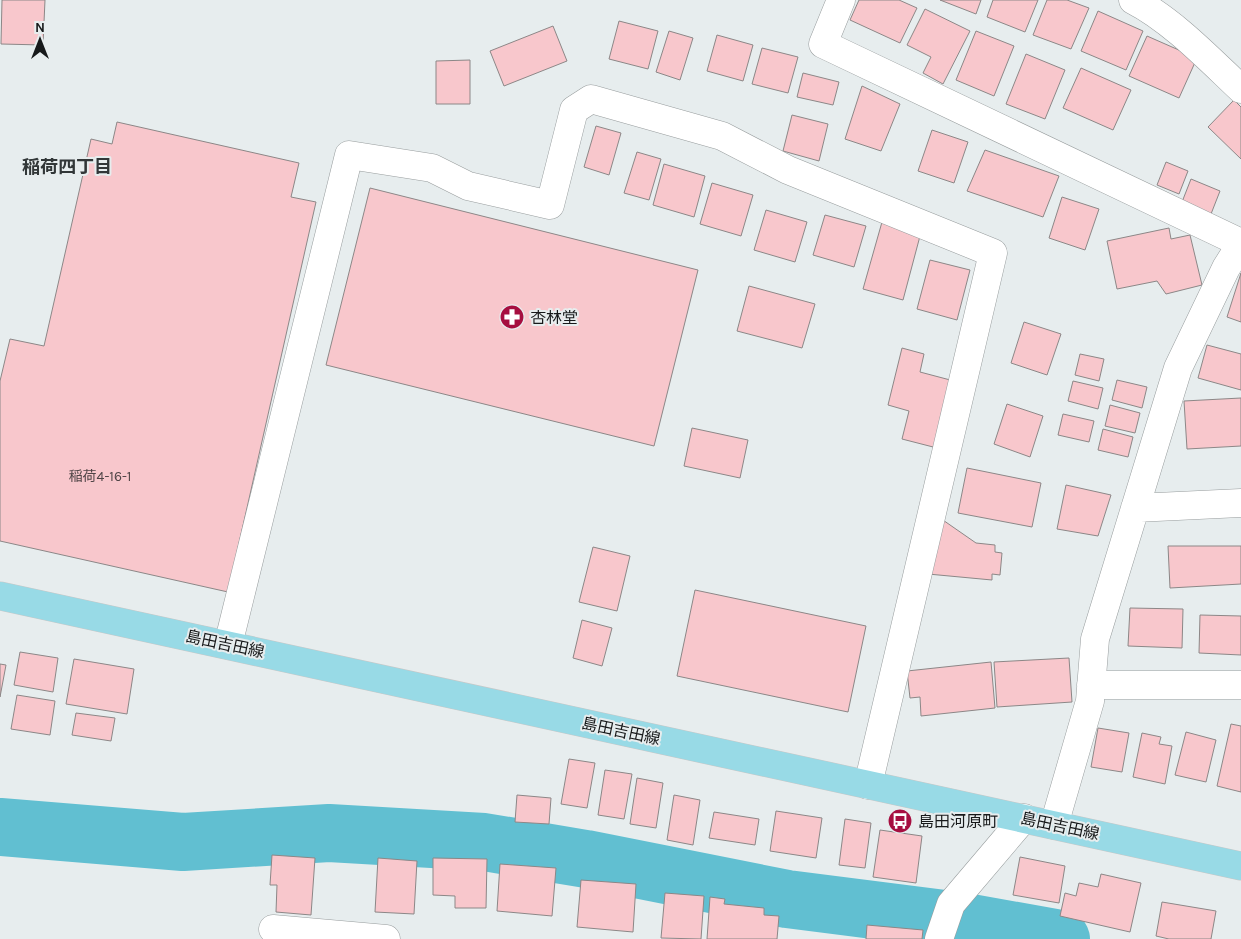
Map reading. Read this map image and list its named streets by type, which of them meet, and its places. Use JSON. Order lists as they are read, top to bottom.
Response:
{
  "streets": {
    "main road": ["島田吉田線"]
  },
  "districts": ["稲荷四丁目"],
  "places": {
    "pharmacy": ["杏林堂"],
    "bus stop": ["島田河原町"]
  },
  "house_numbers": ["稲荷4-16-1"],
  "north": "top"
}
